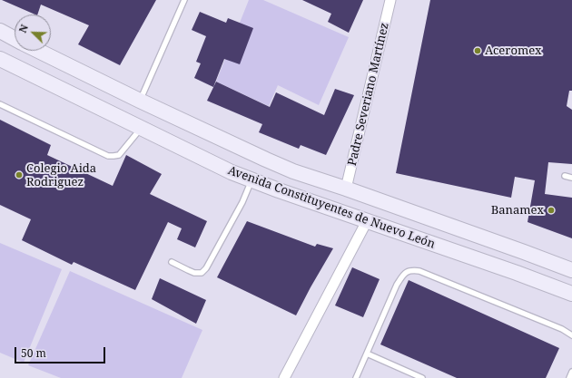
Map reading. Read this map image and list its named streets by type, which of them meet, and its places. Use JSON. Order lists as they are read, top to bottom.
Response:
{
  "streets": {
    "main road": ["Avenida Constituyentes de Nuevo León"],
    "street": ["Padre Severiano Martínez"]
  },
  "crossings": [
    ["Padre Severiano Martínez", "Avenida Constituyentes de Nuevo León"]
  ],
  "places": ["Aceromex", "Colegio Aida Rodriguez", "Banamex"],
  "scale_bar": "50 m",
  "north": "top left"
}
